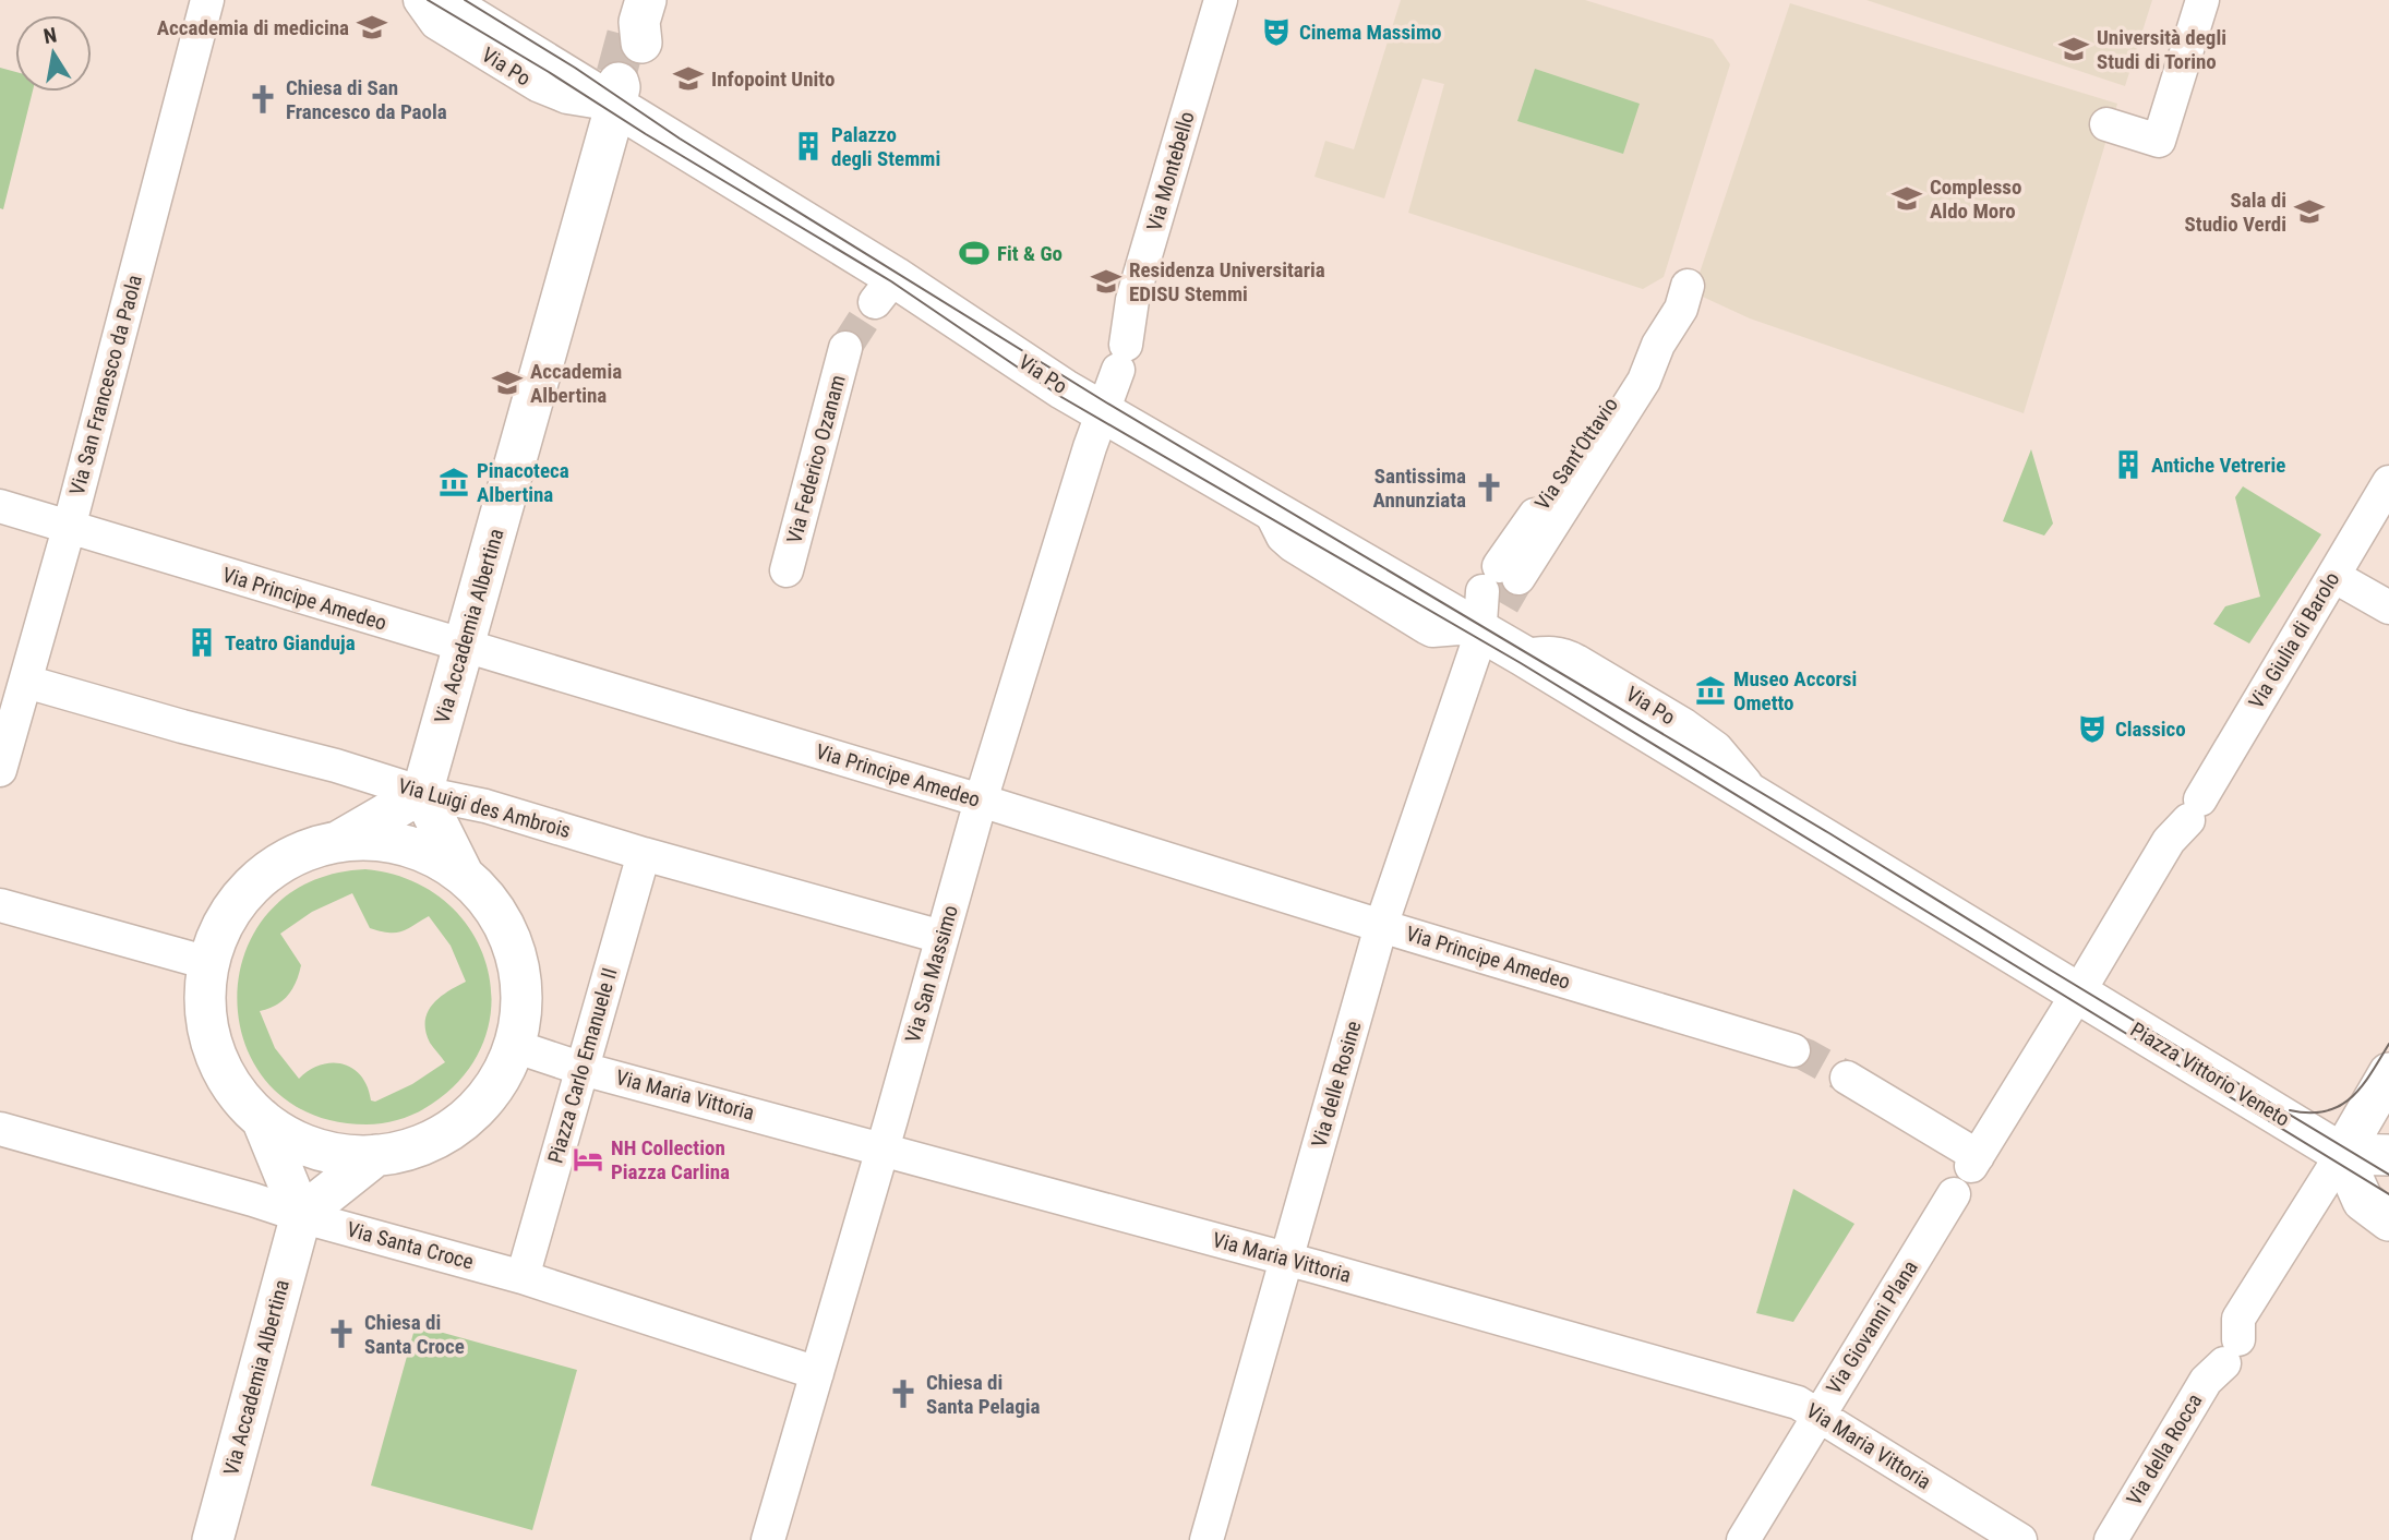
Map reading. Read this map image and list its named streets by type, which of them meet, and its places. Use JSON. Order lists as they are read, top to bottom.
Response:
{
  "streets": {
    "street": [
      "Via Po",
      "Via Montebello",
      "Via San Francesco da Paola",
      "Via Sant'Ottavio",
      "Via Federico Ozanam",
      "Via Principe Amedeo",
      "Via Accademia Albertina",
      "Via Giulia di Barolo",
      "Via Luigi des Ambrois",
      "Via San Massimo",
      "Piazza Carlo Emanuele II",
      "Piazza Vittorio Veneto",
      "Via delle Rosine",
      "Via Maria Vittoria",
      "Via Santa Croce",
      "Via Giovanni Plana",
      "Via della Rocca"
    ]
  },
  "crossings": [
    ["Via Po", "Via Montebello"],
    ["Via Po", "Via Sant'Ottavio"],
    ["Via Po", "Via Accademia Albertina"],
    ["Via Po", "Via San Massimo"],
    ["Via Po", "Piazza Vittorio Veneto"],
    ["Via Po", "Via delle Rosine"],
    ["Via Montebello", "Via San Massimo"],
    ["Via San Francesco da Paola", "Via Principe Amedeo"],
    ["Via San Francesco da Paola", "Via Luigi des Ambrois"],
    ["Via Sant'Ottavio", "Via delle Rosine"],
    ["Via Principe Amedeo", "Via Accademia Albertina"],
    ["Via Principe Amedeo", "Via San Massimo"],
    ["Via Principe Amedeo", "Via delle Rosine"],
    ["Via Accademia Albertina", "Via Luigi des Ambrois"],
    ["Via Accademia Albertina", "Via Santa Croce"],
    ["Via Giulia di Barolo", "Piazza Vittorio Veneto"],
    ["Via Luigi des Ambrois", "Via San Massimo"],
    ["Via Luigi des Ambrois", "Piazza Carlo Emanuele II"],
    ["Via San Massimo", "Via Maria Vittoria"],
    ["Via San Massimo", "Via Santa Croce"],
    ["Piazza Carlo Emanuele II", "Via Maria Vittoria"],
    ["Piazza Carlo Emanuele II", "Via Santa Croce"],
    ["Piazza Vittorio Veneto", "Via della Rocca"],
    ["Via delle Rosine", "Via Maria Vittoria"],
    ["Via Maria Vittoria", "Via Giovanni Plana"]
  ],
  "places": {
    "school or university": [
      "Accademia di medicina",
      "Università degli Studi di Torino",
      "Infopoint Unito",
      "Complesso Aldo Moro",
      "Sala di Studio Verdi",
      "Residenza Universitaria EDISU Stemmi",
      "Accademia Albertina"
    ],
    "theatre": ["Cinema Massimo", "Classico"],
    "church": [
      "Chiesa di San Francesco da Paola",
      "Santissima Annunziata",
      "Chiesa di Santa Croce",
      "Chiesa di Santa Pelagia"
    ],
    "building": ["Palazzo degli Stemmi", "Antiche Vetrerie", "Teatro Gianduja"],
    "sports": ["Fit & Go"],
    "museum": ["Pinacoteca Albertina", "Museo Accorsi Ometto"],
    "hotel": ["NH Collection Piazza Carlina"]
  },
  "north": "top"
}
